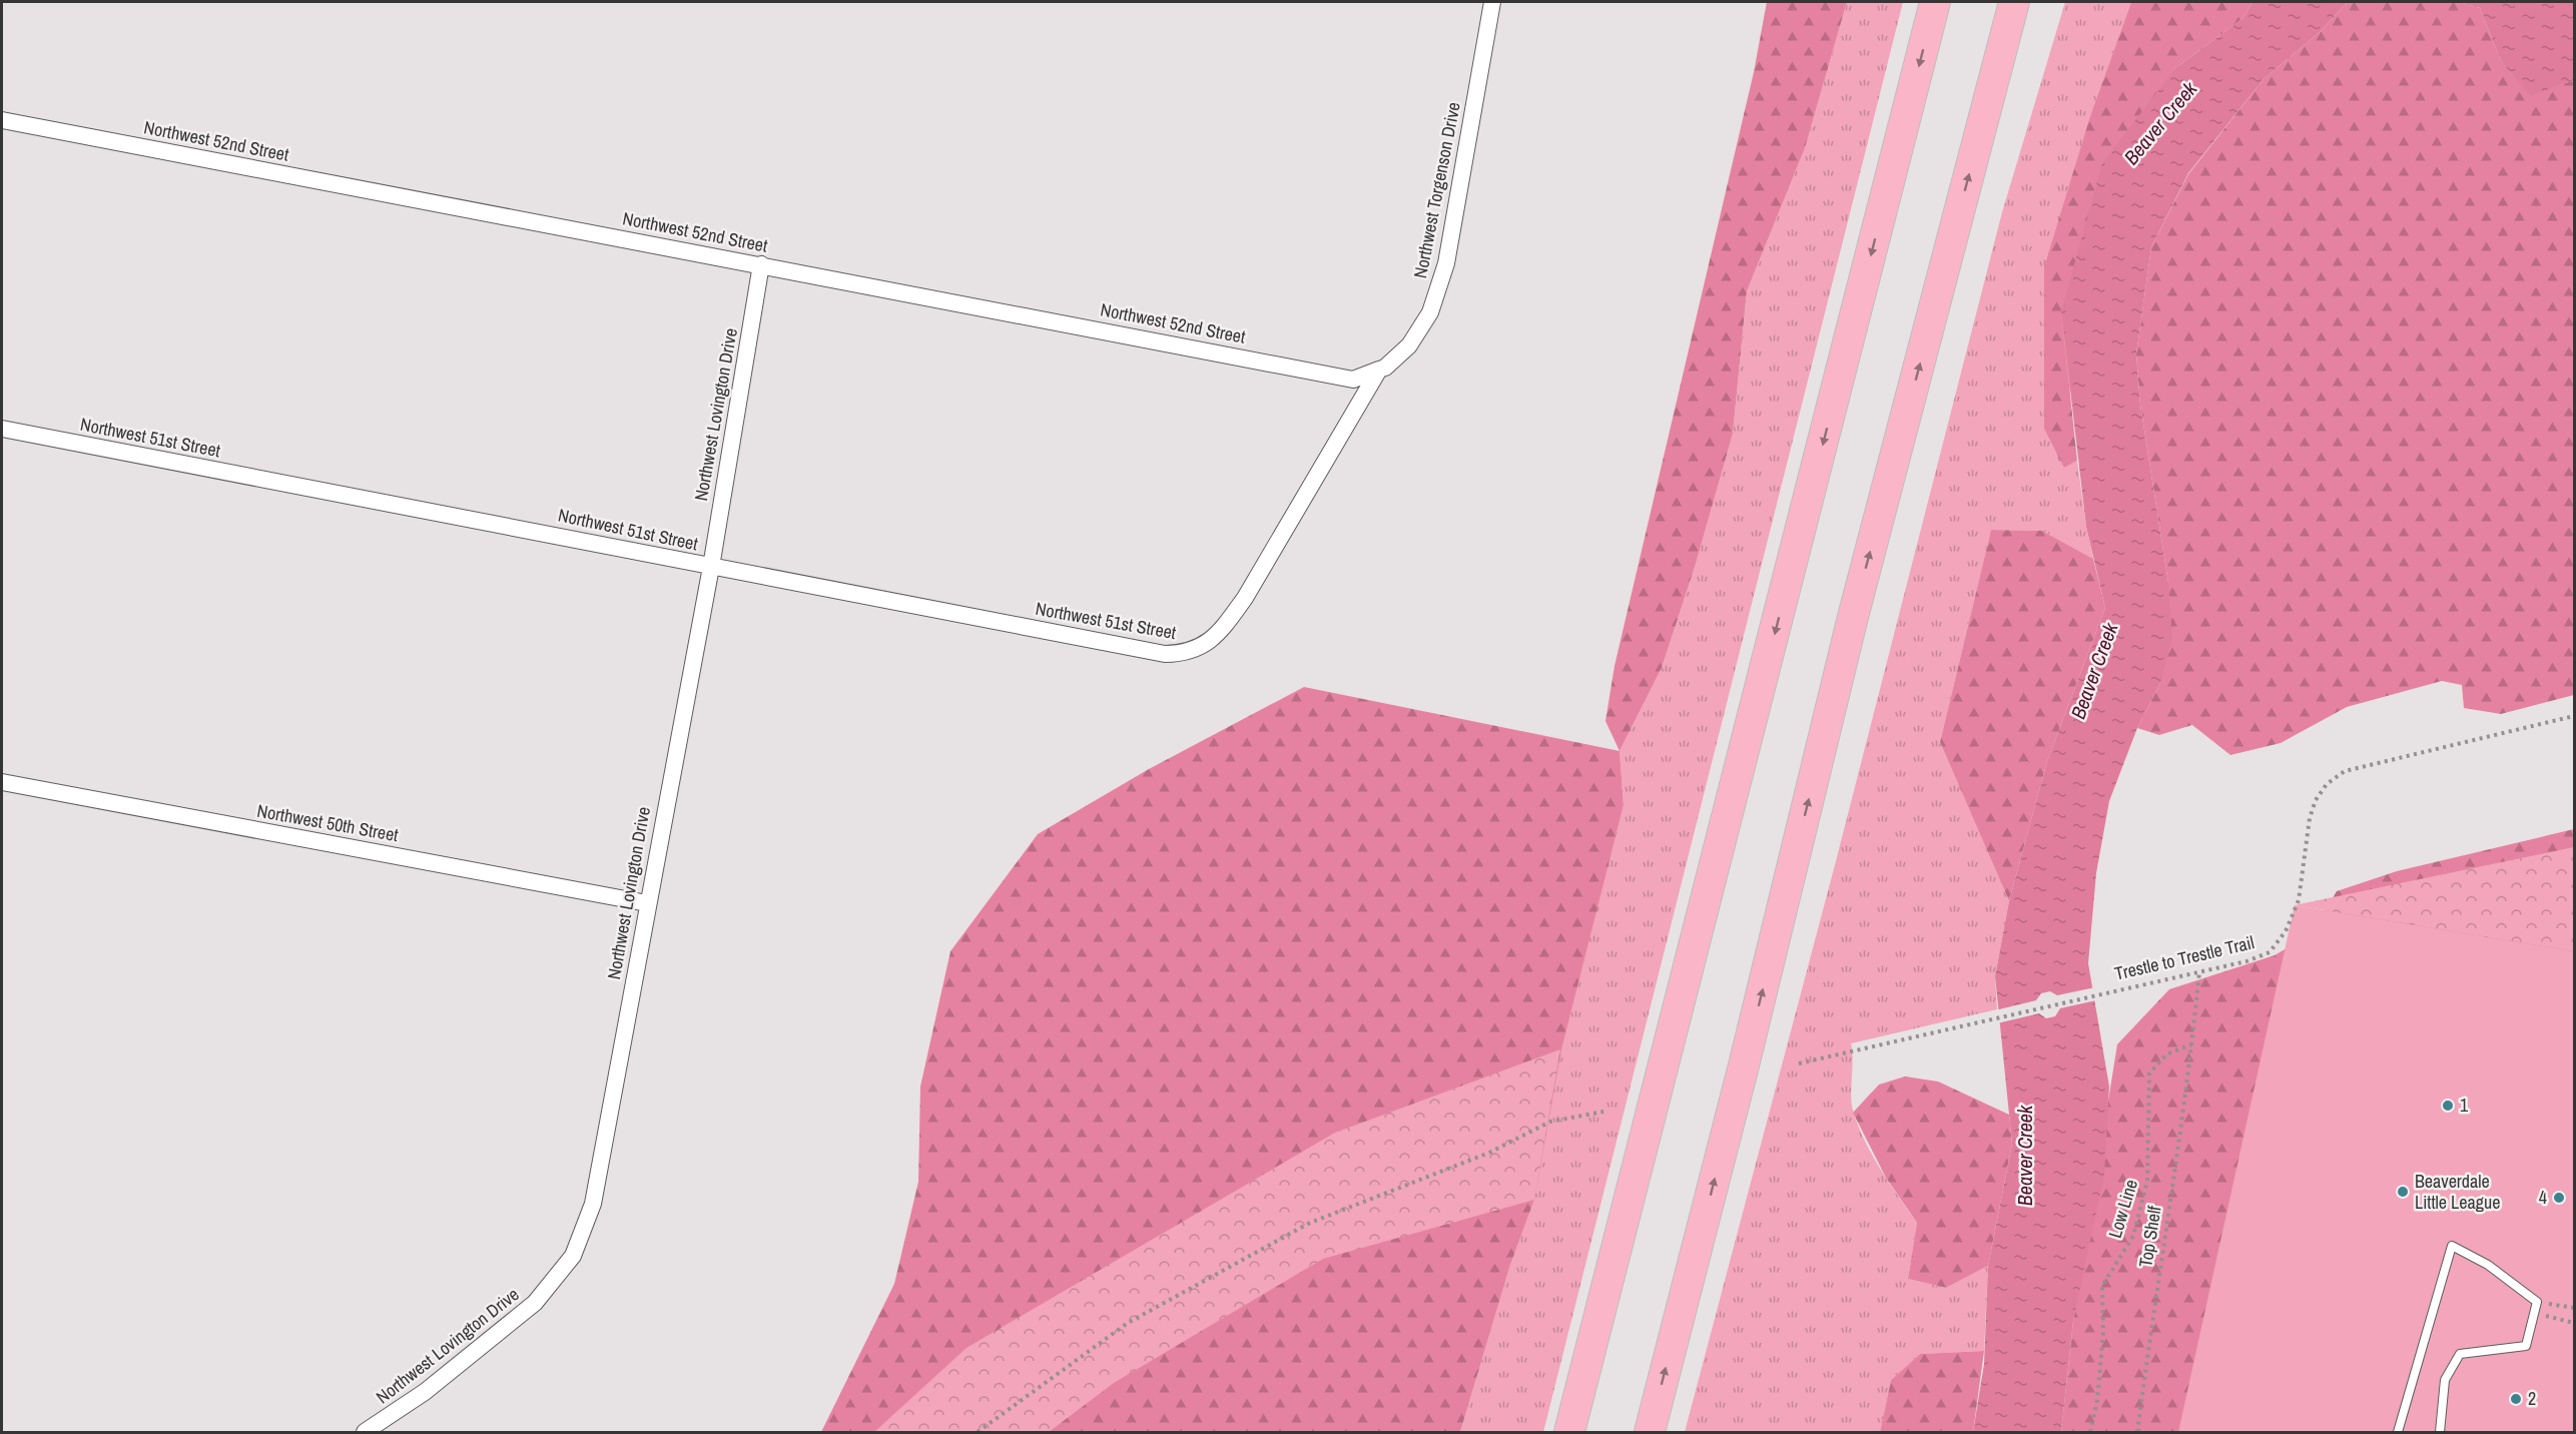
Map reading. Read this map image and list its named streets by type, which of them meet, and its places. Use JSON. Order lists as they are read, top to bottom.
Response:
{
  "streets": {
    "street": [
      "Northwest 52nd Street",
      "Northwest Torgenson Drive",
      "Northwest Lovington Drive",
      "Northwest 51st Street",
      "Northwest 50th Street"
    ],
    "path": ["Trestle to Trestle Trail", "Low Line", "Top Shelf"]
  },
  "crossings": [
    ["Northwest 52nd Street", "Northwest Torgenson Drive"],
    ["Northwest 52nd Street", "Northwest Lovington Drive"],
    ["Northwest Torgenson Drive", "Northwest 51st Street"],
    ["Northwest Lovington Drive", "Northwest 51st Street"],
    ["Northwest Lovington Drive", "Northwest 50th Street"],
    ["Trestle to Trestle Trail", "Top Shelf"],
    ["Low Line", "Top Shelf"]
  ],
  "water": ["Beaver Creek"],
  "places": [
    "1",
    "Beaverdale Little League",
    "4",
    "2"
  ]
}
